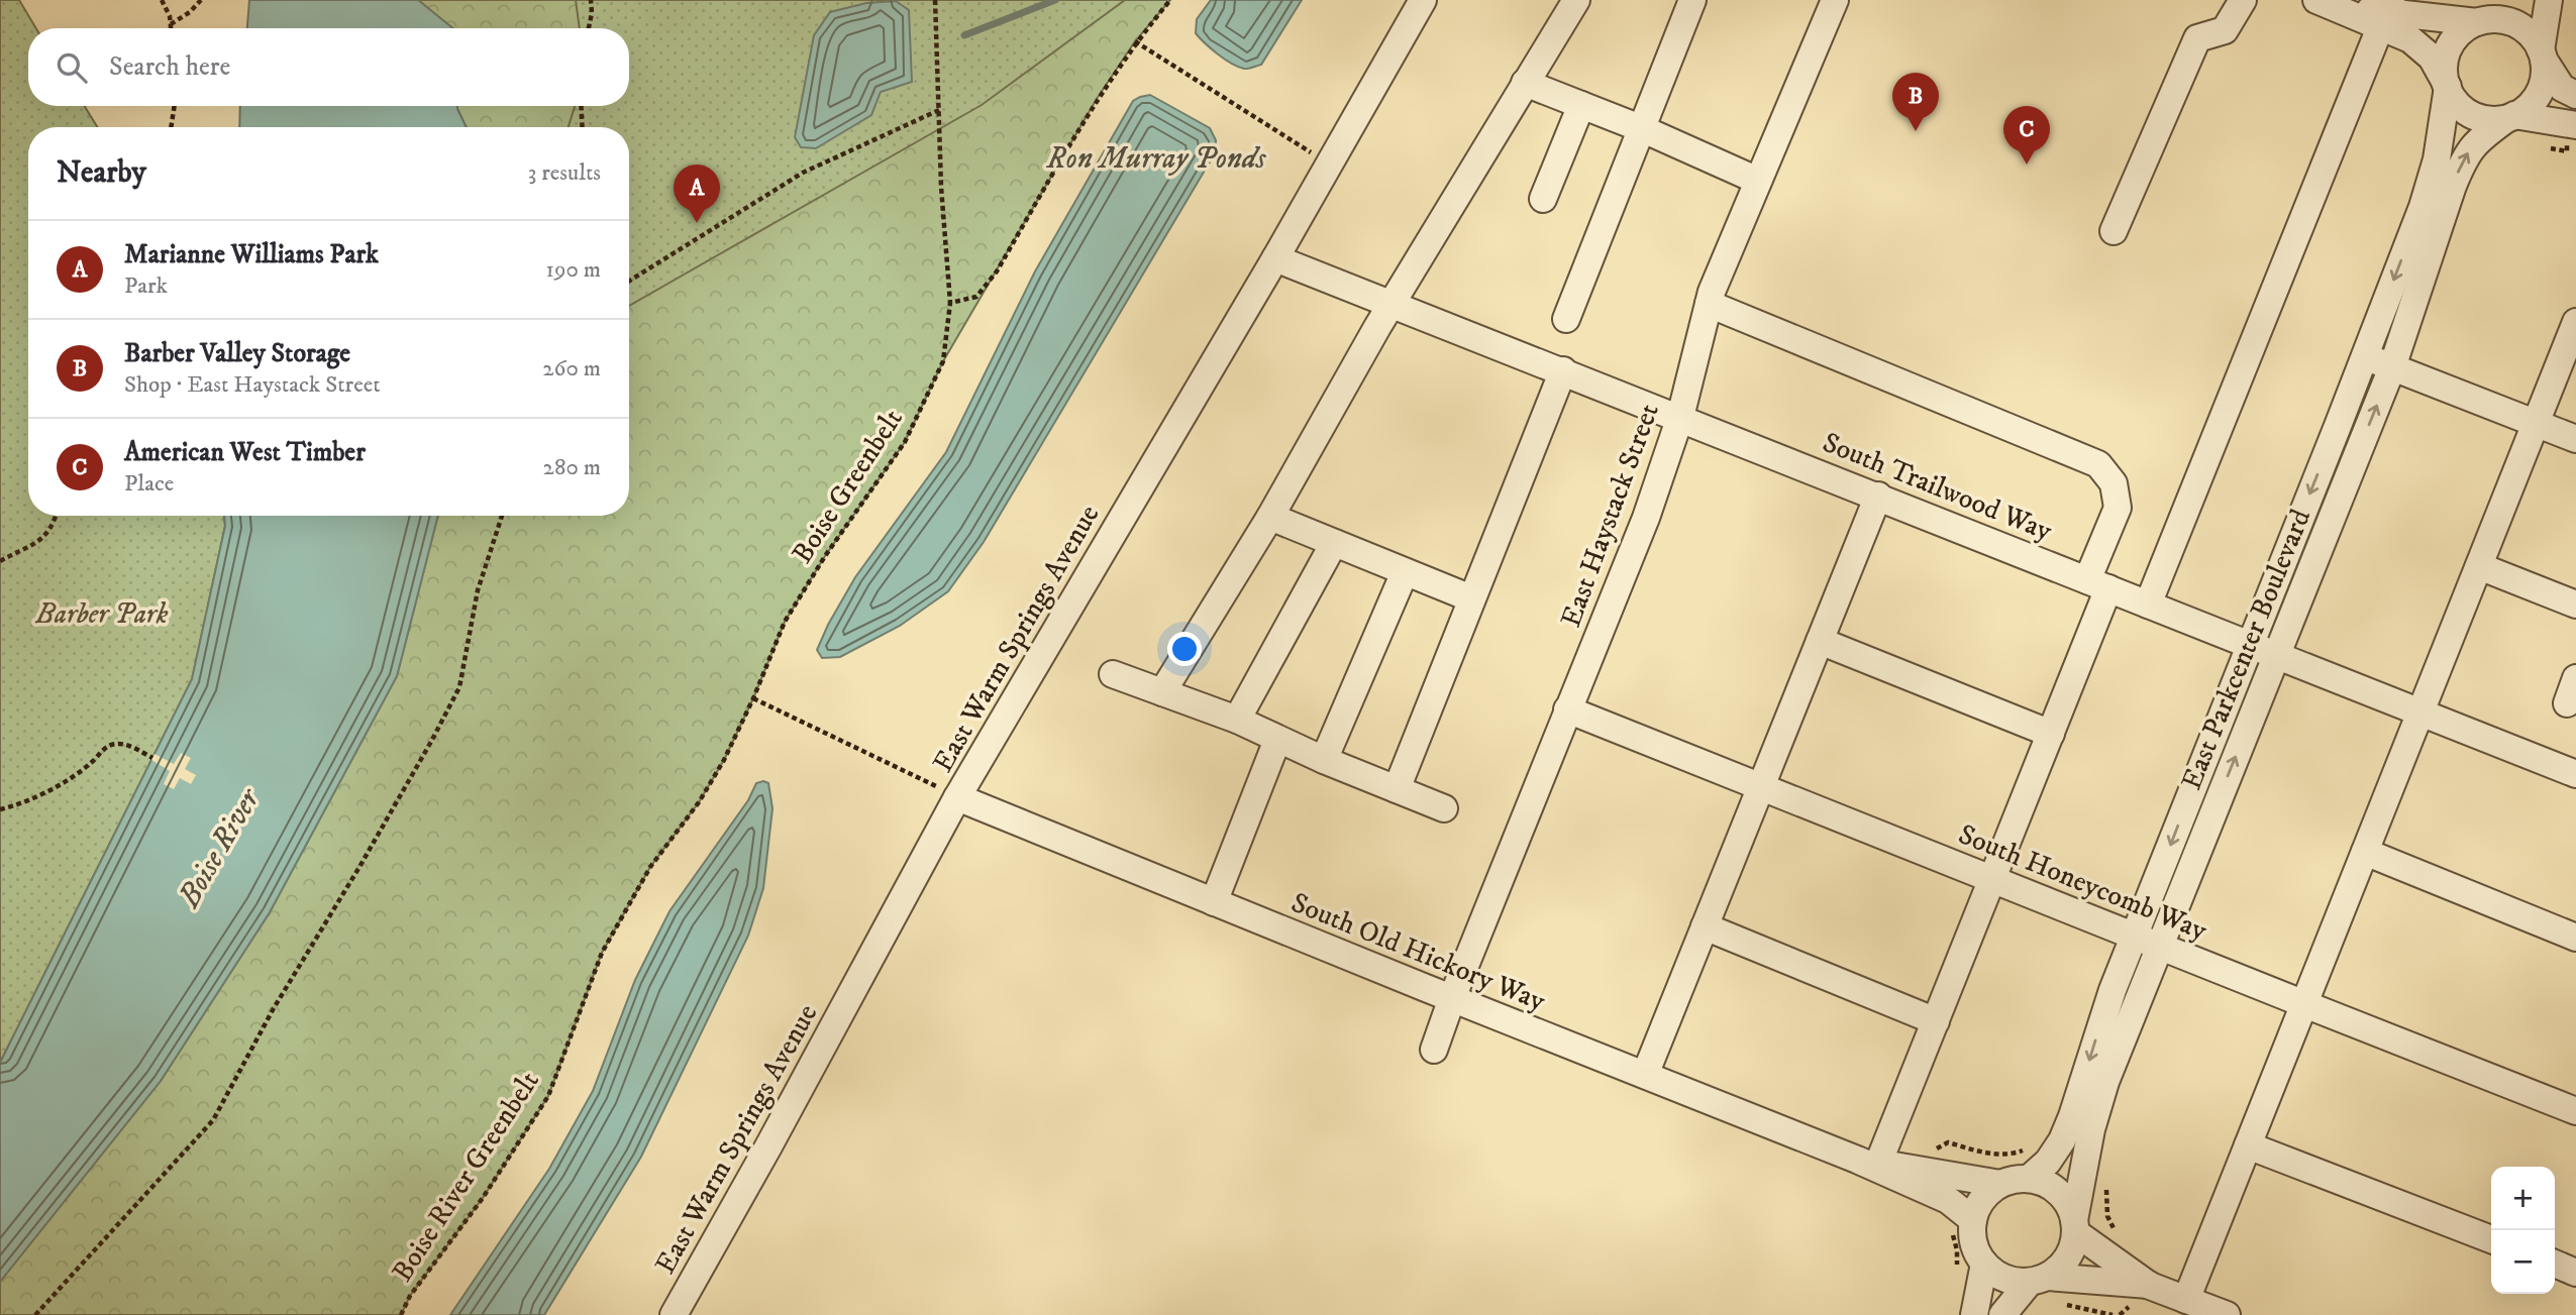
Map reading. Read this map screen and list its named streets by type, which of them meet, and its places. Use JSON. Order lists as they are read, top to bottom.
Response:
{
  "streets": {
    "street": [
      "South Trailwood Way",
      "East Haystack Street",
      "East Warm Springs Avenue",
      "East Parkcenter Boulevard",
      "South Honeycomb Way",
      "South Old Hickory Way"
    ],
    "path": ["Boise Greenbelt", "Boise River Greenbelt"]
  },
  "crossings": [
    ["Boise Greenbelt", "Boise River Greenbelt"],
    ["South Trailwood Way", "East Haystack Street"],
    ["South Trailwood Way", "East Warm Springs Avenue"],
    ["South Trailwood Way", "East Parkcenter Boulevard"],
    ["East Haystack Street", "South Honeycomb Way"],
    ["East Haystack Street", "South Old Hickory Way"],
    ["East Warm Springs Avenue", "South Old Hickory Way"],
    ["East Parkcenter Boulevard", "South Honeycomb Way"],
    ["East Parkcenter Boulevard", "South Old Hickory Way"]
  ],
  "water": ["Ron Murray Ponds", "Boise River"],
  "parks": ["Barber Park"],
  "page": {
    "search": "Search here",
    "pins": ["B", "C", "A"],
    "heading": ["Nearby", "3 results"],
    "list": [
      {
        "mark": "A",
        "name": "Marianne Williams Park",
        "note": "Park",
        "value": "190 m"
      },
      {
        "mark": "B",
        "name": "Barber Valley Storage",
        "note": "Shop · East Haystack Street",
        "value": "260 m"
      },
      {
        "mark": "C",
        "name": "American West Timber",
        "note": "Place",
        "value": "280 m"
      }
    ],
    "map_buttons": ["+", "−"]
  }
}
